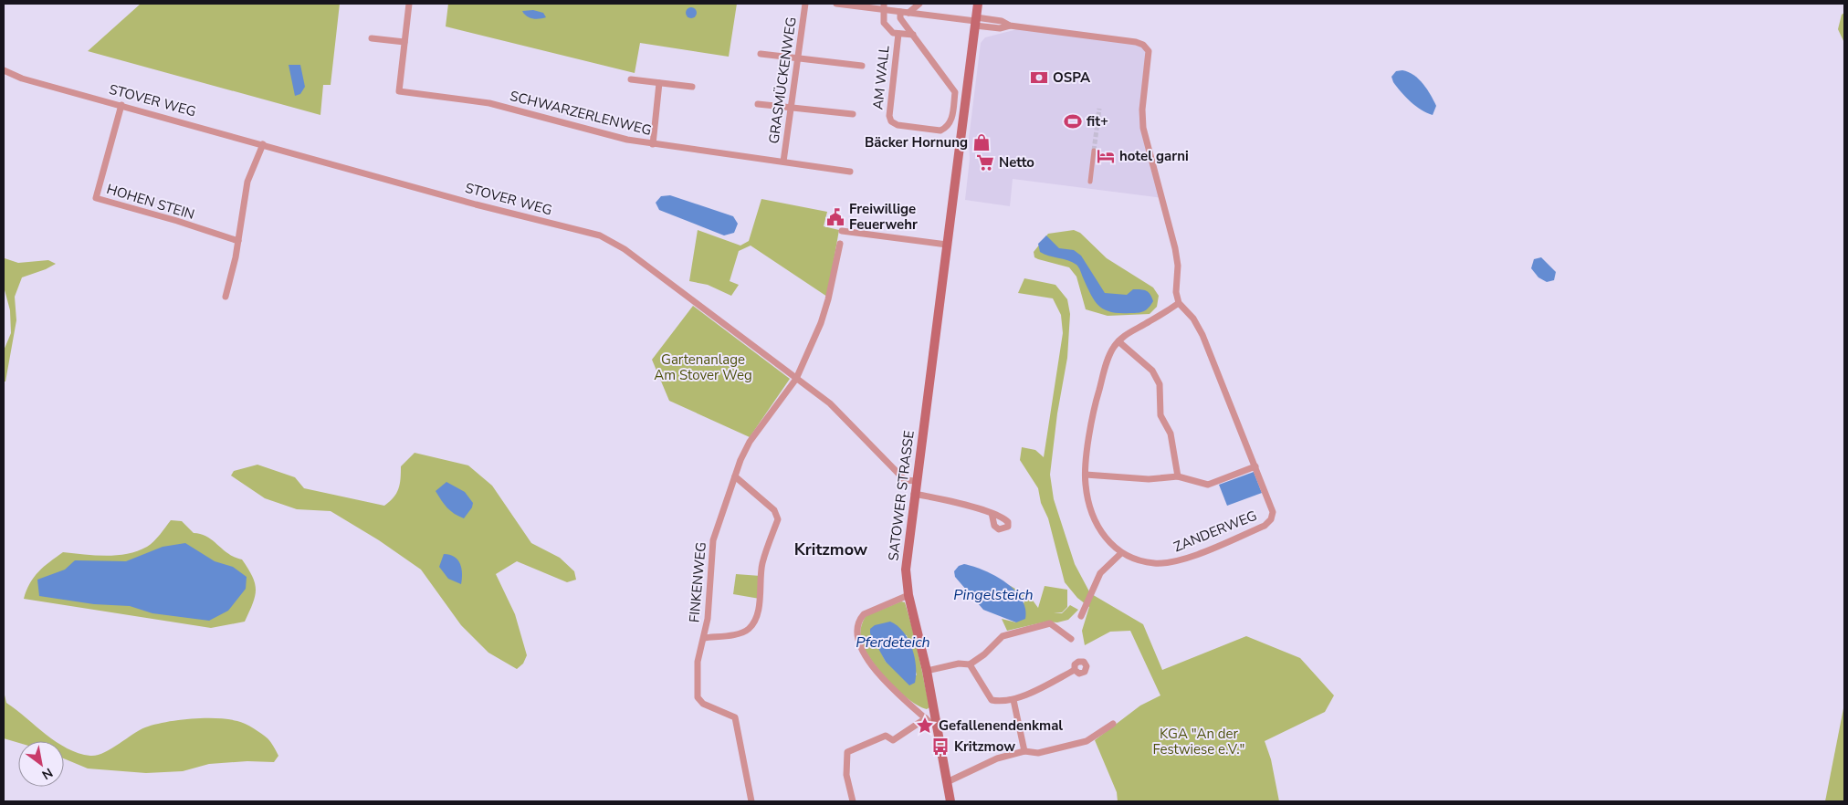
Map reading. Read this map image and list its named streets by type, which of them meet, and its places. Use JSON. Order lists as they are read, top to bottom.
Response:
{
  "streets": {
    "main road": ["SATOWER STRASSE"],
    "street": [
      "AM WALL",
      "GRASMÜCKENWEG",
      "STOVER WEG",
      "SCHWARZERLENWEG",
      "HOHEN STEIN",
      "ZANDERWEG",
      "FINKENWEG"
    ]
  },
  "crossings": [
    ["GRASMÜCKENWEG", "SCHWARZERLENWEG"],
    ["STOVER WEG", "HOHEN STEIN"],
    ["STOVER WEG", "SATOWER STRASSE"],
    ["STOVER WEG", "FINKENWEG"]
  ],
  "districts": ["Kritzmow"],
  "water": ["Pingelsteich", "Pferdeteich"],
  "parks": ["Gartenanlage Am Stover Weg", "KGA \"An der Festwiese e.V.\""],
  "places": {
    "bank": ["OSPA"],
    "sports": ["fit+"],
    "shop": ["Bäcker Hornung"],
    "hotel": ["hotel garni"],
    "supermarket": ["Netto"],
    "public building": ["Freiwillige Feuerwehr"],
    "place": ["Gefallenendenkmal"],
    "bus stop": ["Kritzmow"]
  },
  "north": "bottom right"
}
